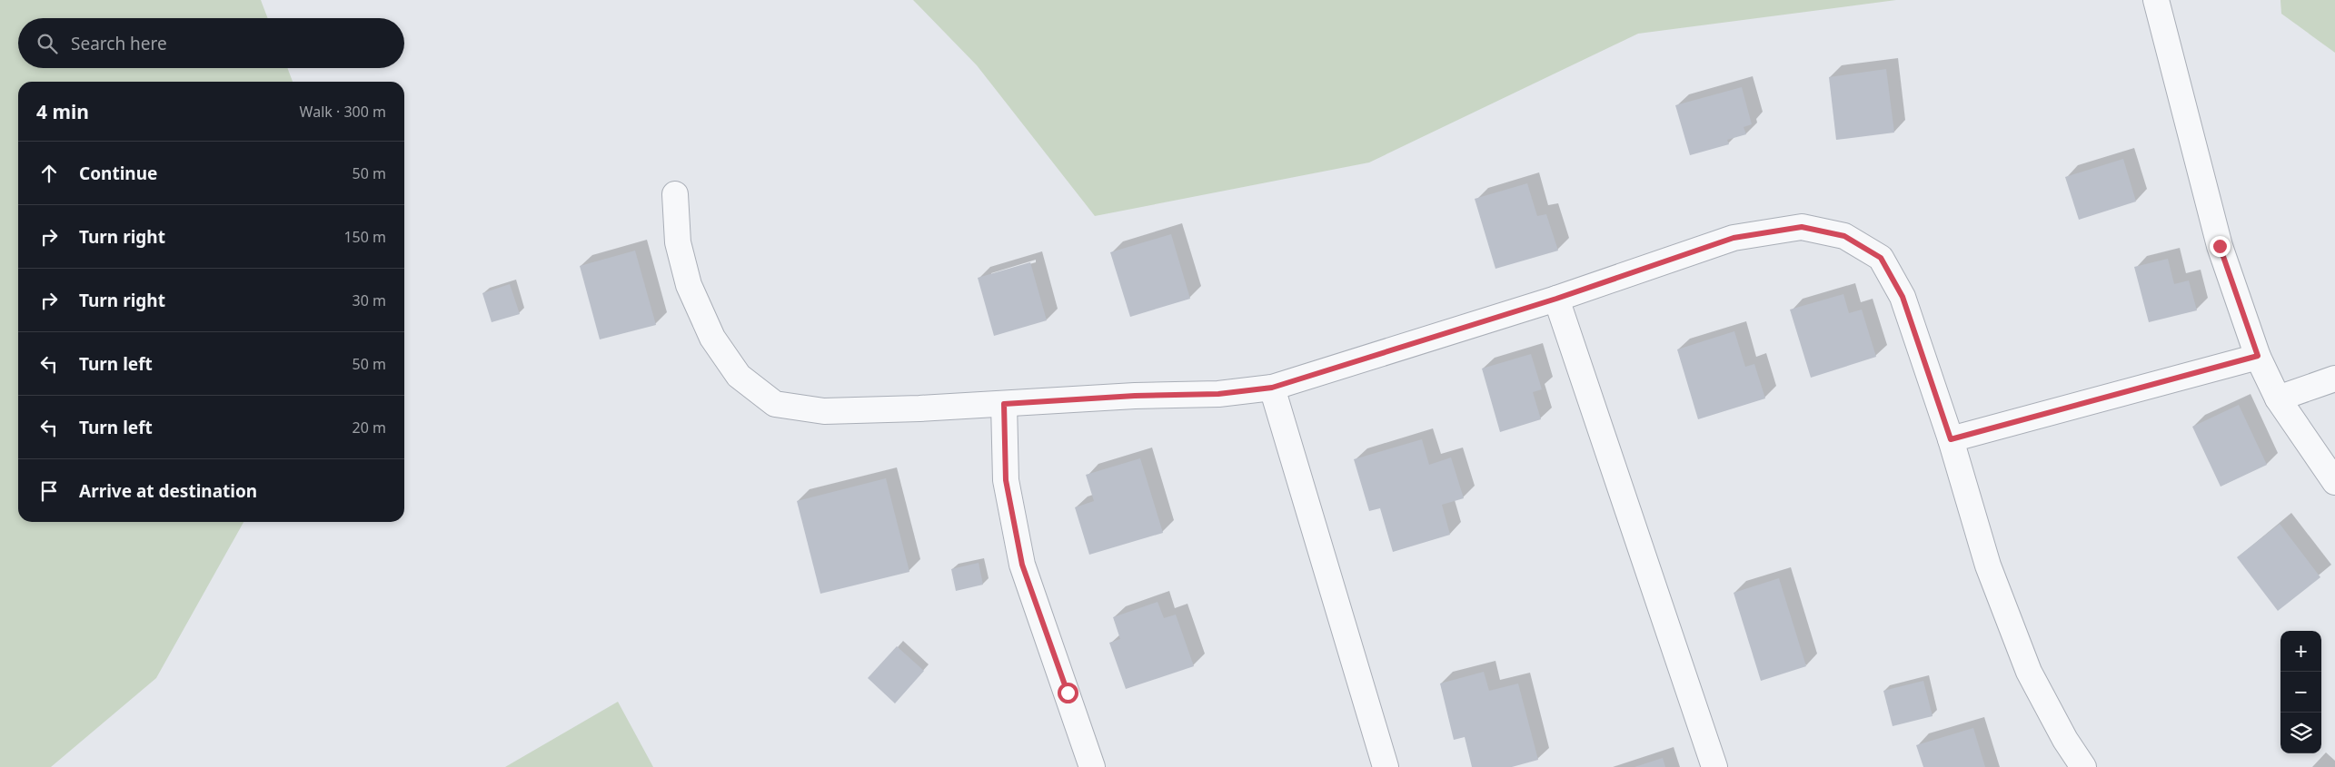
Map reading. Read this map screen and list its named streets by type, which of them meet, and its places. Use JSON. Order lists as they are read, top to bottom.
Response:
{
  "page": {
    "search": "Search here",
    "heading": ["4 min", "Walk · 300 m"],
    "list": [
      ["Continue", "50 m"],
      ["Turn right", "150 m"],
      ["Turn right", "30 m"],
      ["Turn left", "50 m"],
      ["Turn left", "20 m"],
      "Arrive at destination"
    ],
    "map_buttons": ["+", "−"]
  }
}
